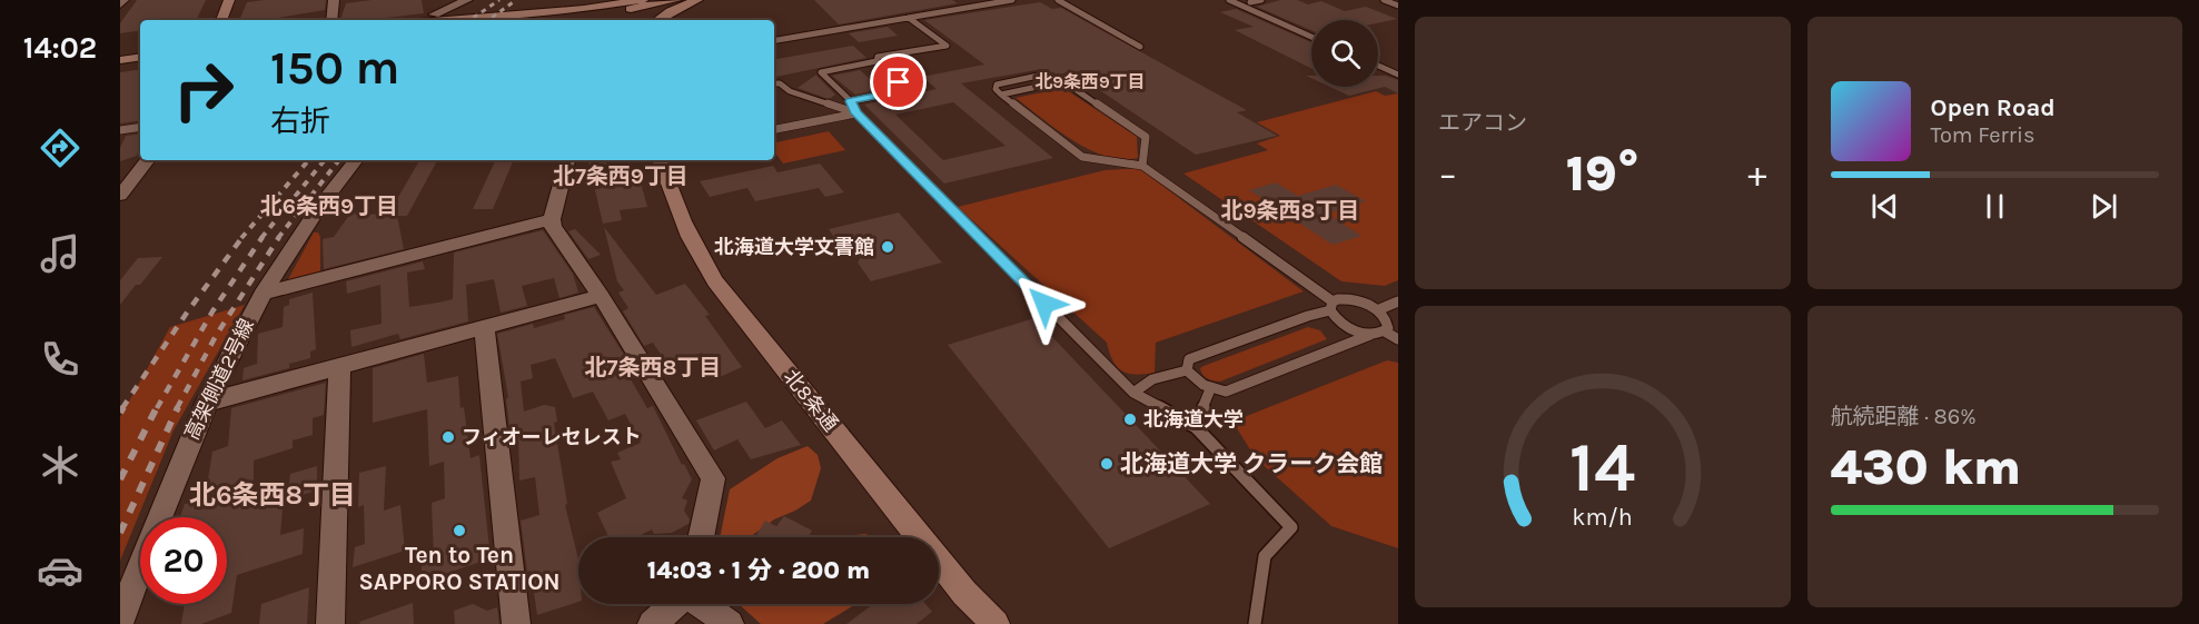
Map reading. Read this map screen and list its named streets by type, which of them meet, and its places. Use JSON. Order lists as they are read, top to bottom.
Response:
{
  "streets": {
    "street": ["高架側道2号線", "北8条通"]
  },
  "districts": [
    "北9条西9丁目",
    "北7条西9丁目",
    "北6条西9丁目",
    "北9条西8丁目",
    "北7条西8丁目",
    "北6条西8丁目"
  ],
  "places": [
    "北海道大学文書館",
    "北海道大学",
    "フィオーレセレスト",
    "北海道大学 クラーク会館",
    "Ten to Ten SAPPORO STATION"
  ],
  "page": {
    "tabs": "14:02",
    "tile": [
      "エアコン",
      ["航続距離 · 86%", "430 km"]
    ],
    "turn": ["150 m", "右折"],
    "song": ["Open Road", "Tom Ferris"],
    "heat": ["−", "19°", "+"],
    "limit": "20",
    "trip": "14:03 · 1 分 · 200 m",
    "gauge": ["14", "km/h"]
  }
}
